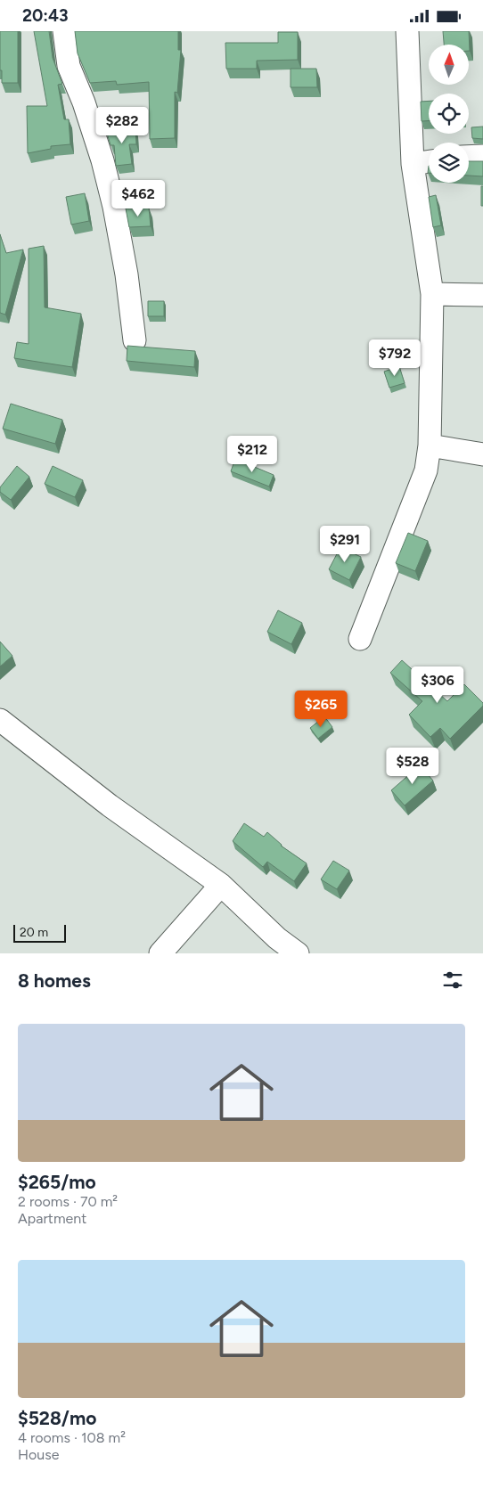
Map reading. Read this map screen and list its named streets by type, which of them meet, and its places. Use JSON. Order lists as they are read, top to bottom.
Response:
{
  "scale_bar": "20 m",
  "north": "top",
  "page": {
    "status": "20:43",
    "price": [
      "$282",
      "$462",
      "$792",
      "$212",
      "$291",
      "$306",
      "$265",
      "$528"
    ],
    "scale": "20 m",
    "heading": "8 homes",
    "list": [
      {
        "name": "$265/mo",
        "note": "2 rooms · 70 m² · Apartment"
      },
      {
        "name": "$528/mo",
        "note": "4 rooms · 108 m² · House"
      }
    ]
  }
}
